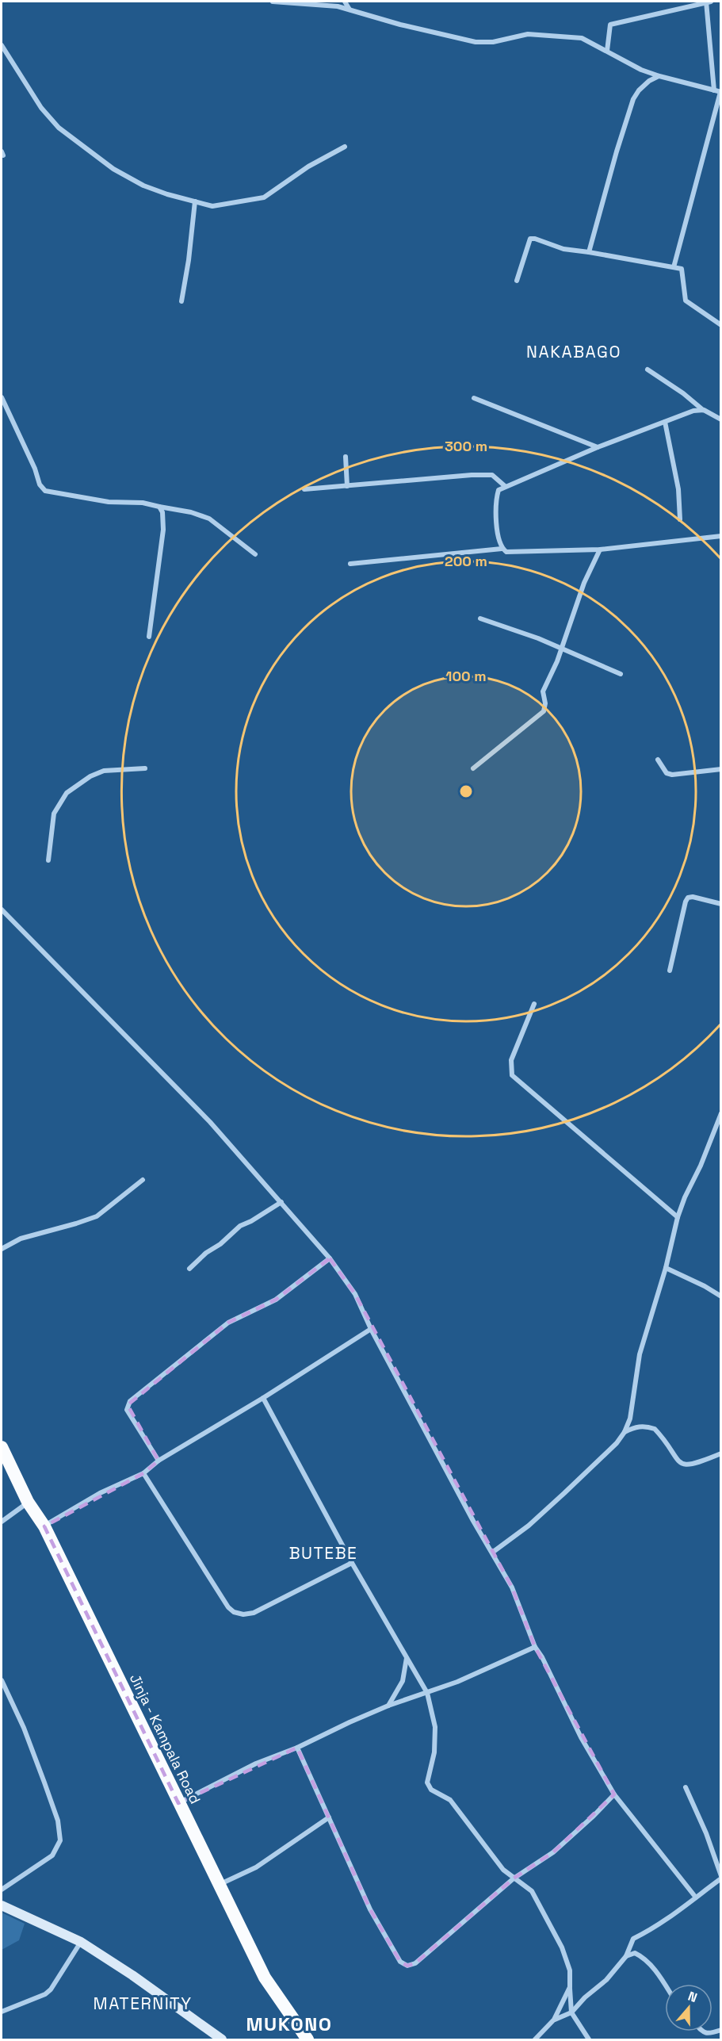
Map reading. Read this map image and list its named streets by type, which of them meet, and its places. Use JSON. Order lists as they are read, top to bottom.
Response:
{
  "streets": {
    "highway": ["Jinja - Kampala Road"]
  },
  "districts": [
    "NAKABAGO",
    "BUTEBE",
    "MATERNITY",
    "MUKONO"
  ],
  "north": "top",
  "rings": ["300 m", "200 m", "100 m"]
}
